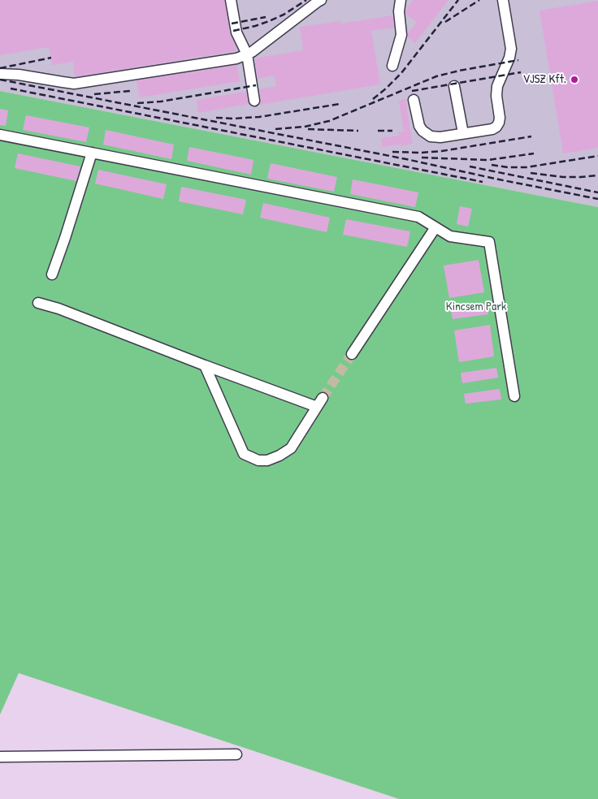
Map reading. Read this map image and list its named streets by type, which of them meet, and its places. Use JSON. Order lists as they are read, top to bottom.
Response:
{
  "parks": ["Kincsem Park"],
  "places": ["VJSZ Kft."]
}
